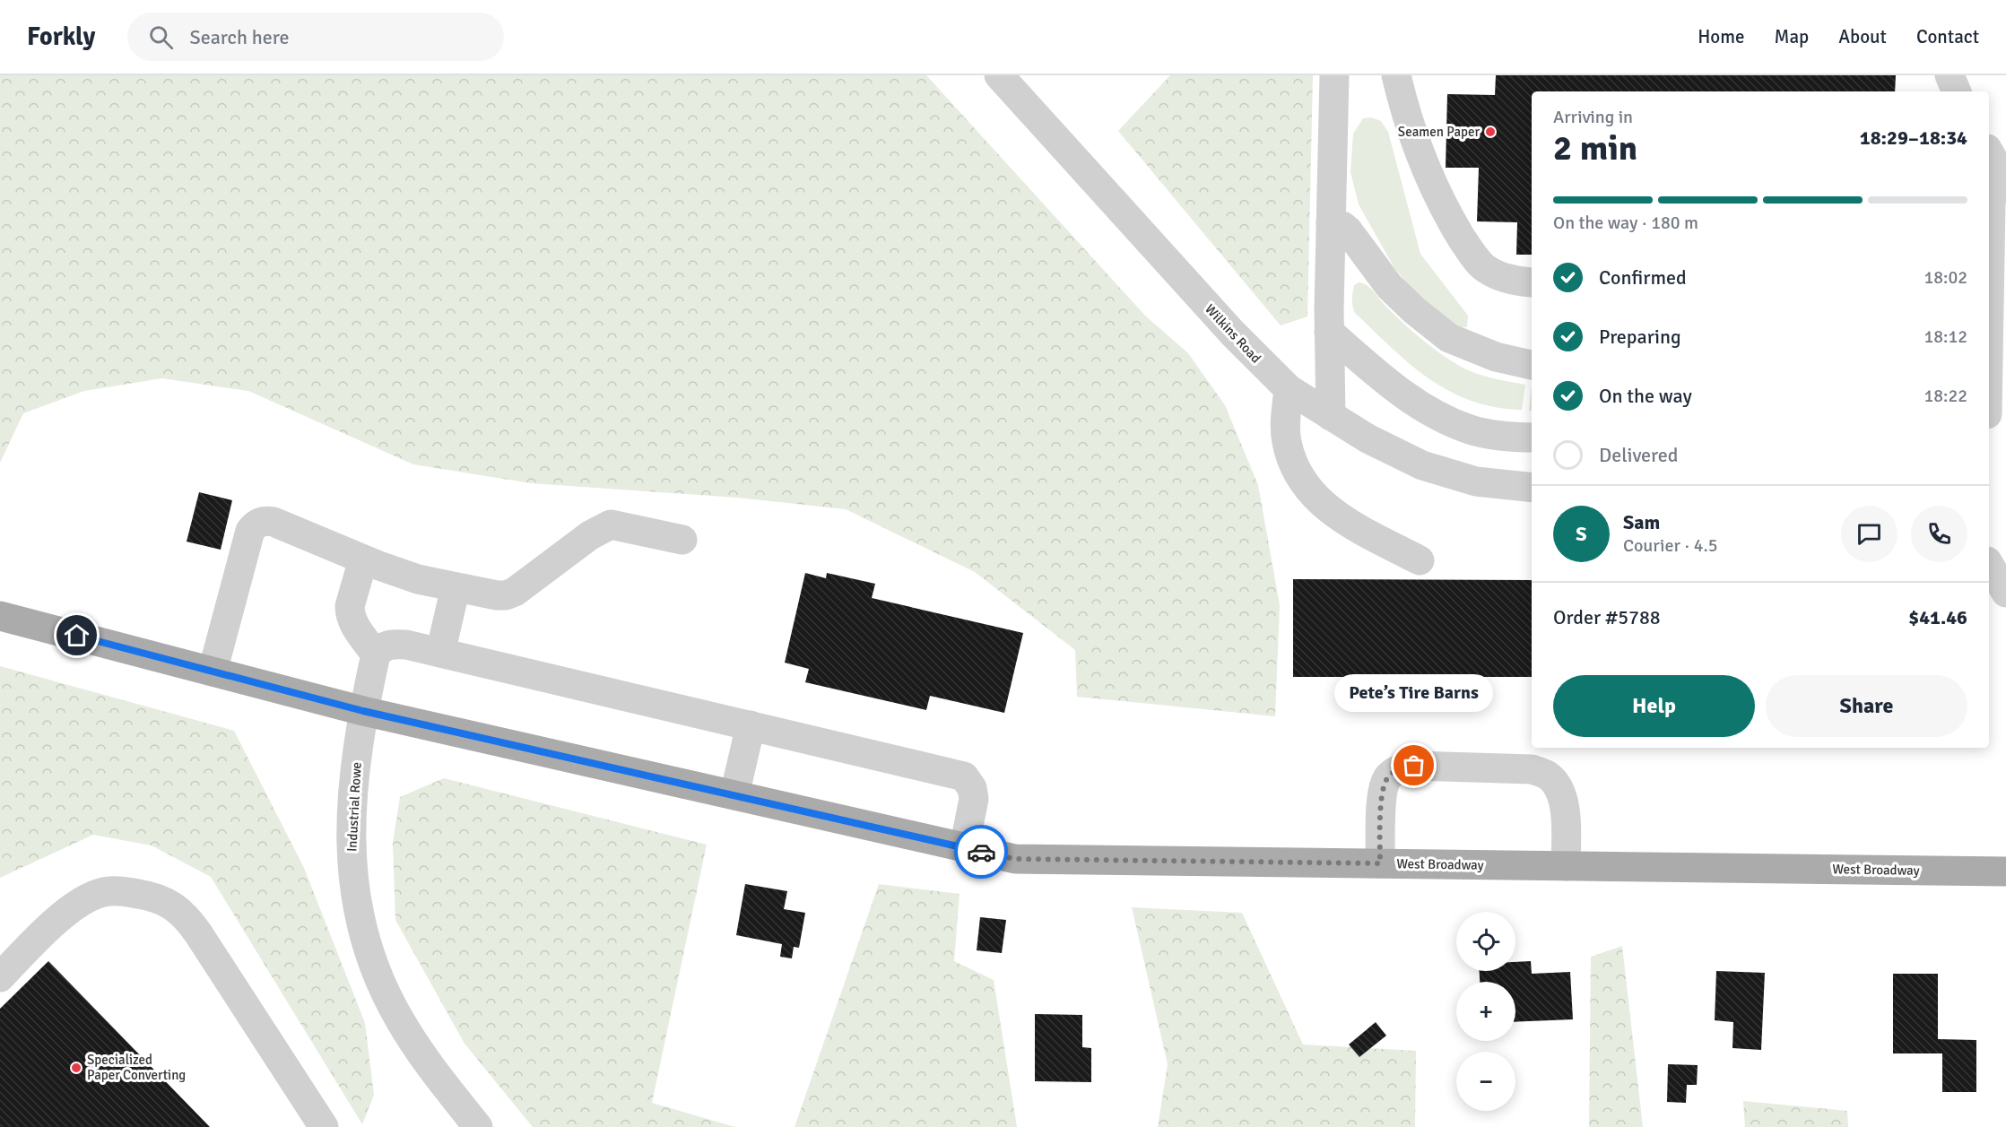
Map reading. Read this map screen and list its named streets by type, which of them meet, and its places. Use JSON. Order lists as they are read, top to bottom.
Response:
{
  "streets": {
    "main road": ["West Broadway"],
    "street": ["Wilkins Road", "Industrial Rowe"]
  },
  "crossings": [
    ["Industrial Rowe", "West Broadway"]
  ],
  "places": ["Seamen Paper", "Pete’s Tire Barns", "Specialized Paper Converting"],
  "page": {
    "header": "Forkly",
    "search": "Search here",
    "nav": [
      "Home",
      "Map",
      "About",
      "Contact"
    ],
    "heading": ["2 min", "Arriving in", "18:29–18:34"],
    "panel": [
      "Sam",
      "Courier · 4.5",
      "Order #5788",
      "$41.46"
    ],
    "bar": "On the way · 180 m",
    "list": [
      ["Confirmed", "18:02"],
      ["Preparing", "18:12"],
      ["On the way", "18:22"],
      "Delivered"
    ],
    "round": "S",
    "buttons": ["Help", "Share"],
    "bubble": "Pete’s Tire Barns",
    "map_buttons": ["+", "−"]
  }
}
